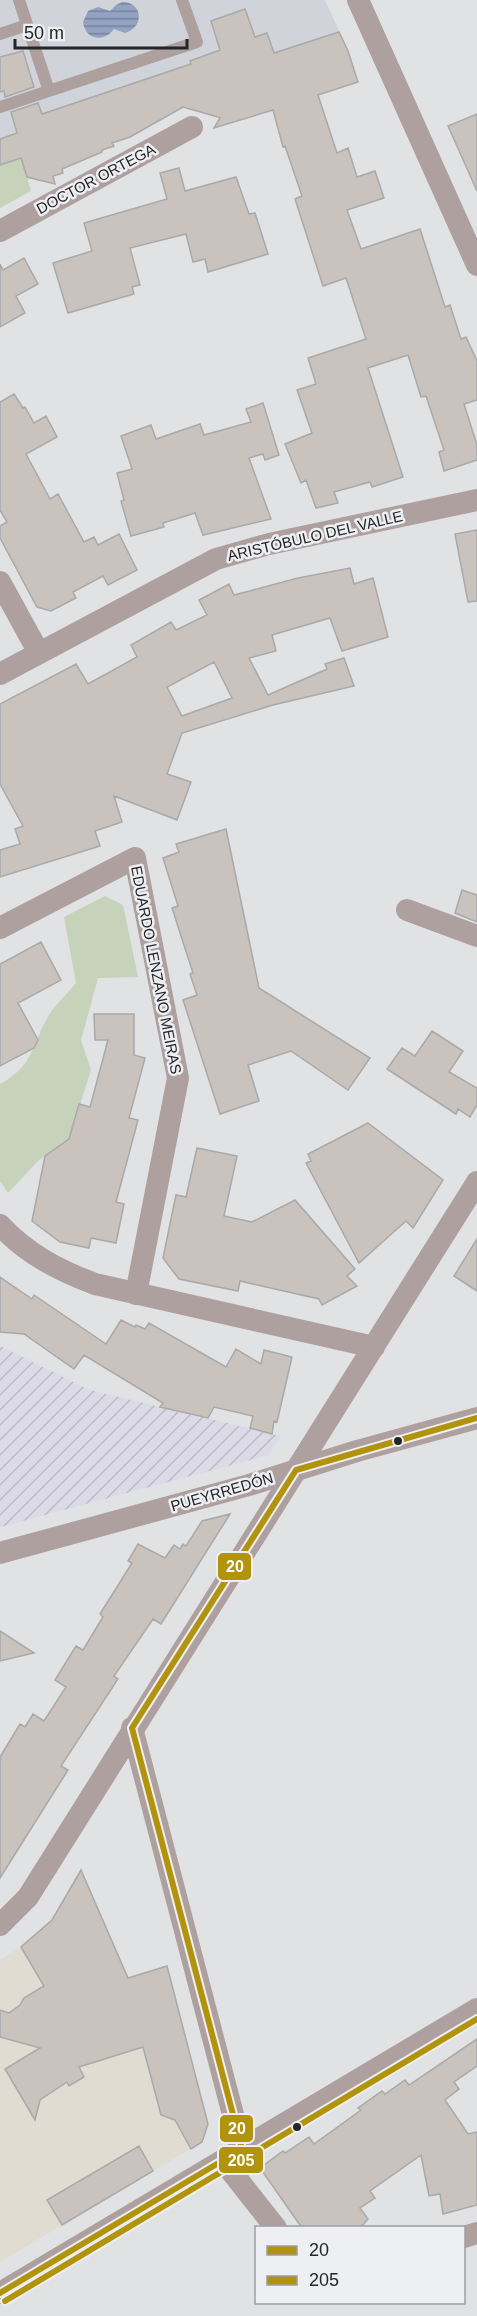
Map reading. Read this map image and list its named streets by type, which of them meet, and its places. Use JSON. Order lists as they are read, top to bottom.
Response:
{
  "streets": {
    "street": [
      "DOCTOR ORTEGA",
      "ARISTÓBULO DEL VALLE",
      "EDUARDO LENZANO MEIRAS",
      "PUEYRREDÓN"
    ]
  },
  "lines": ["transit line 20", "transit line 205"],
  "legend": ["20", "205"],
  "scale_bar": "50 m"
}
